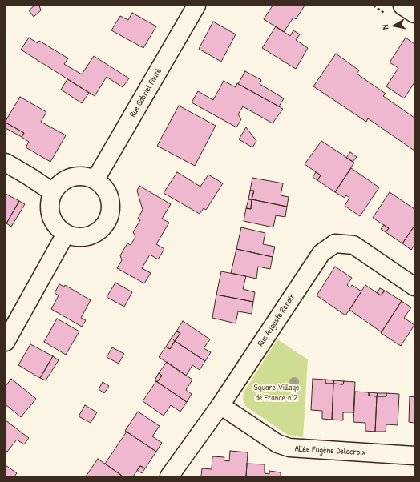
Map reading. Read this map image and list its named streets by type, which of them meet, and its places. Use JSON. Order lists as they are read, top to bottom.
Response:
{
  "streets": {
    "street": ["Rue Gabriel Fauré", "Rue Auguste Renoir", "Allée Eugène Delacroix"]
  },
  "crossings": [
    ["Rue Auguste Renoir", "Allée Eugène Delacroix"]
  ],
  "parks": ["Square Village de France n°2"],
  "north": "left"
}
